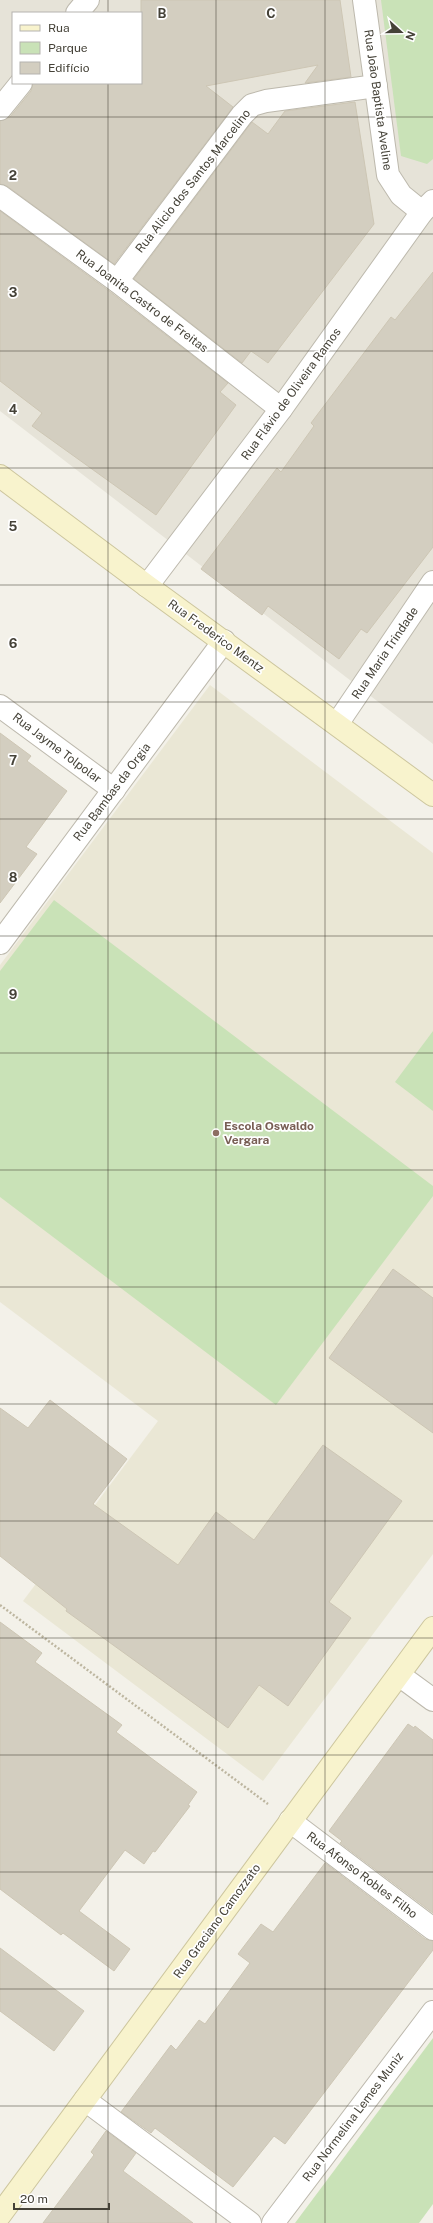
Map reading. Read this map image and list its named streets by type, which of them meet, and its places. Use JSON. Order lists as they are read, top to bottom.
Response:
{
  "streets": {
    "street": [
      "Rua João Baptista Aveline",
      "Rua Alicio dos Santos Marcelino",
      "Rua Joanita Castro de Freitas",
      "Rua Flávio de Oliveira Ramos",
      "Rua Frederico Mentz",
      "Rua Maria Trindade",
      "Rua Jayme Tolpolar",
      "Rua Bambas da Orgia",
      "Rua Afonso Robles Filho",
      "Rua Graciano Camozzato",
      "Rua Normelina Lemes Muniz"
    ]
  },
  "crossings": [
    ["Rua João Baptista Aveline", "Rua Alicio dos Santos Marcelino"],
    ["Rua João Baptista Aveline", "Rua Flávio de Oliveira Ramos"],
    ["Rua Alicio dos Santos Marcelino", "Rua Joanita Castro de Freitas"],
    ["Rua Joanita Castro de Freitas", "Rua Flávio de Oliveira Ramos"],
    ["Rua Flávio de Oliveira Ramos", "Rua Frederico Mentz"],
    ["Rua Frederico Mentz", "Rua Maria Trindade"],
    ["Rua Frederico Mentz", "Rua Bambas da Orgia"],
    ["Rua Jayme Tolpolar", "Rua Bambas da Orgia"],
    ["Rua Afonso Robles Filho", "Rua Graciano Camozzato"]
  ],
  "places": ["Escola Oswaldo Vergara"],
  "legend": ["Rua", "Parque", "Edifício"],
  "scale_bar": "20 m",
  "north": "right",
  "grid": {
    "columns": ["B", "C"],
    "rows": [
      "2",
      "3",
      "4",
      "5",
      "6",
      "7",
      "8",
      "9"
    ]
  }
}
